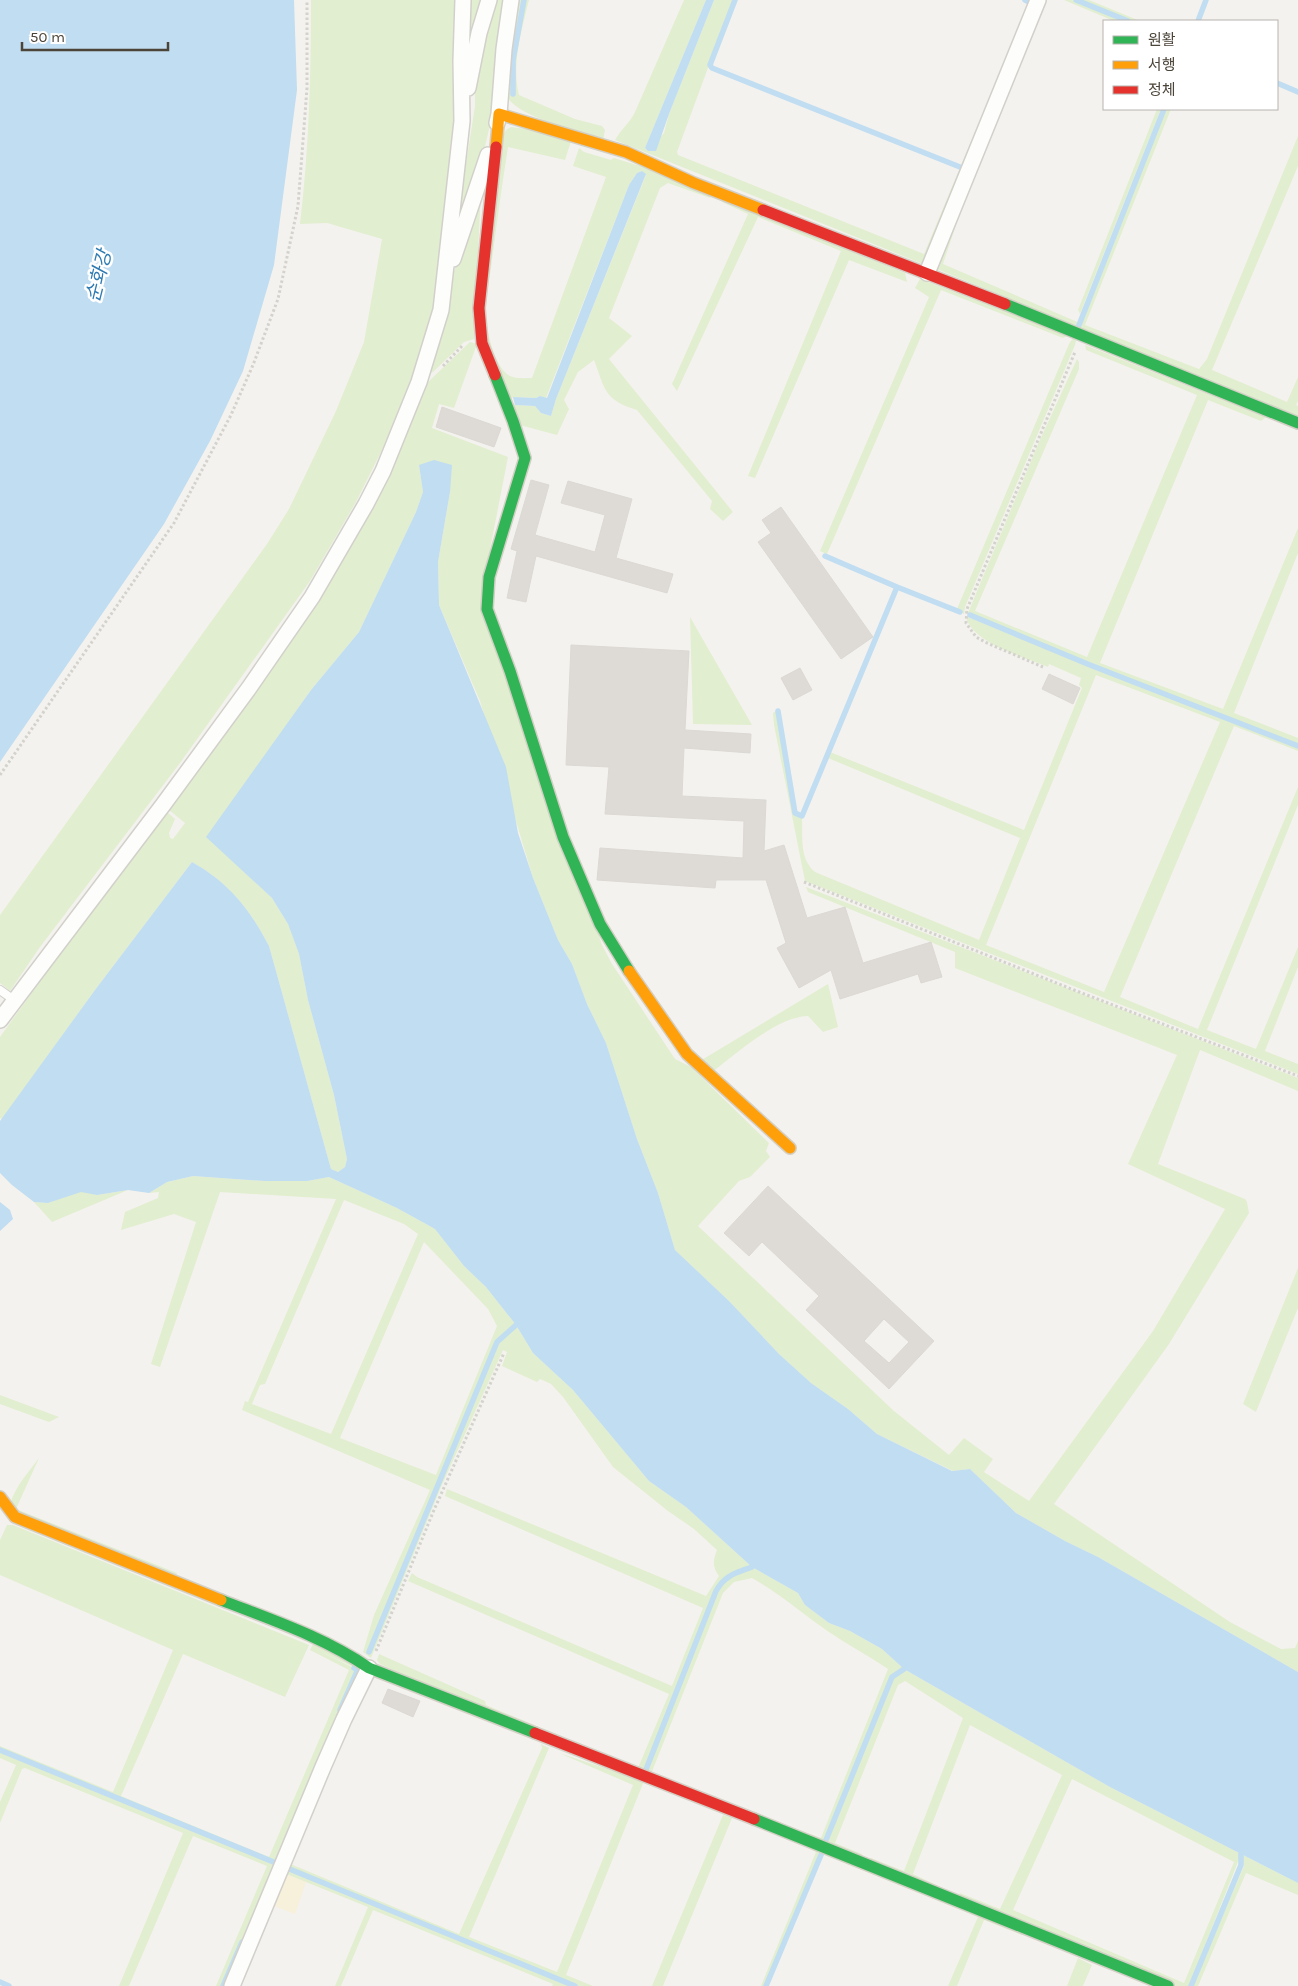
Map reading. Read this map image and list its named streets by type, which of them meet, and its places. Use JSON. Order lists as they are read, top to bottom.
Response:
{
  "water": ["순화강"],
  "legend": ["원활", "서행", "정체"],
  "scale_bar": "50 m"
}
